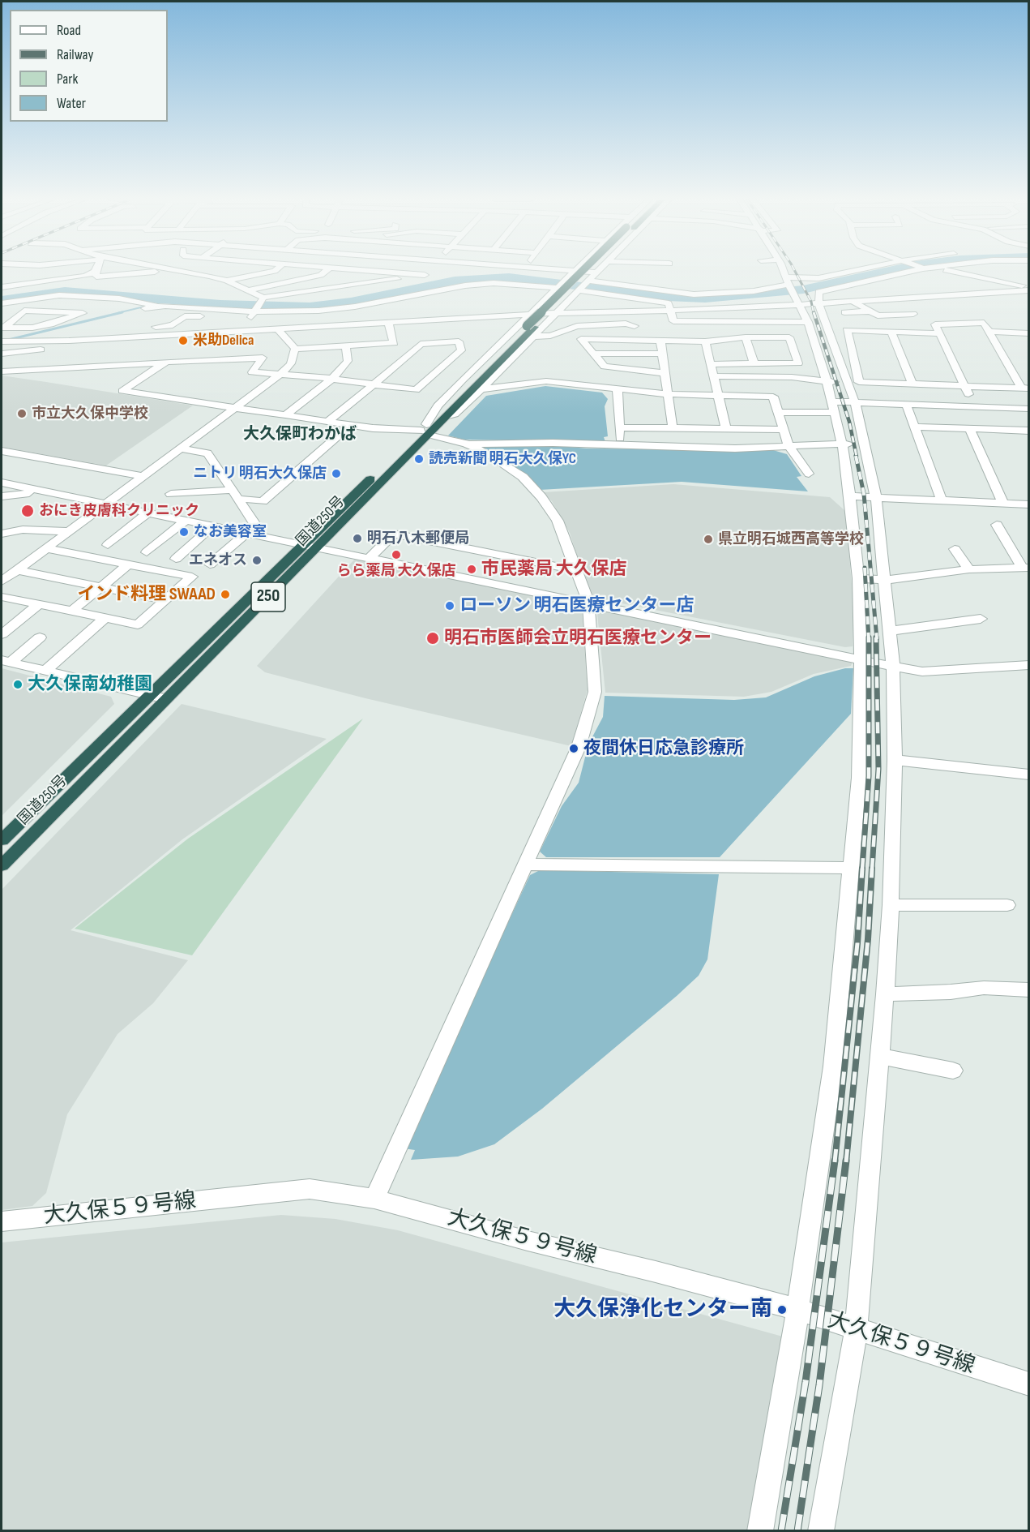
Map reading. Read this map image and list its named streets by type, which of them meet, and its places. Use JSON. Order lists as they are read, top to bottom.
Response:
{
  "streets": {
    "highway": ["国道250号", "250"],
    "street": ["大久保５９号線"]
  },
  "districts": ["大久保町わかば"],
  "places": [
    "米助Delica",
    "市立大久保中学校",
    "読売新聞 明石大久保YC",
    "ニトリ 明石大久保店",
    "おにき皮膚科クリニック",
    "なお美容室",
    "明石八木郵便局",
    "県立明石城西高等学校",
    "らら薬局 大久保店",
    "エネオス",
    "市民薬局 大久保店",
    "インド料理 SWAAD",
    "ローソン 明石医療センター店",
    "明石市医師会立明石医療センター",
    "大久保南幼稚園",
    "夜間休日応急診療所",
    "大久保浄化センター南"
  ],
  "legend": [
    "Road",
    "Railway",
    "Park",
    "Water"
  ]
}
